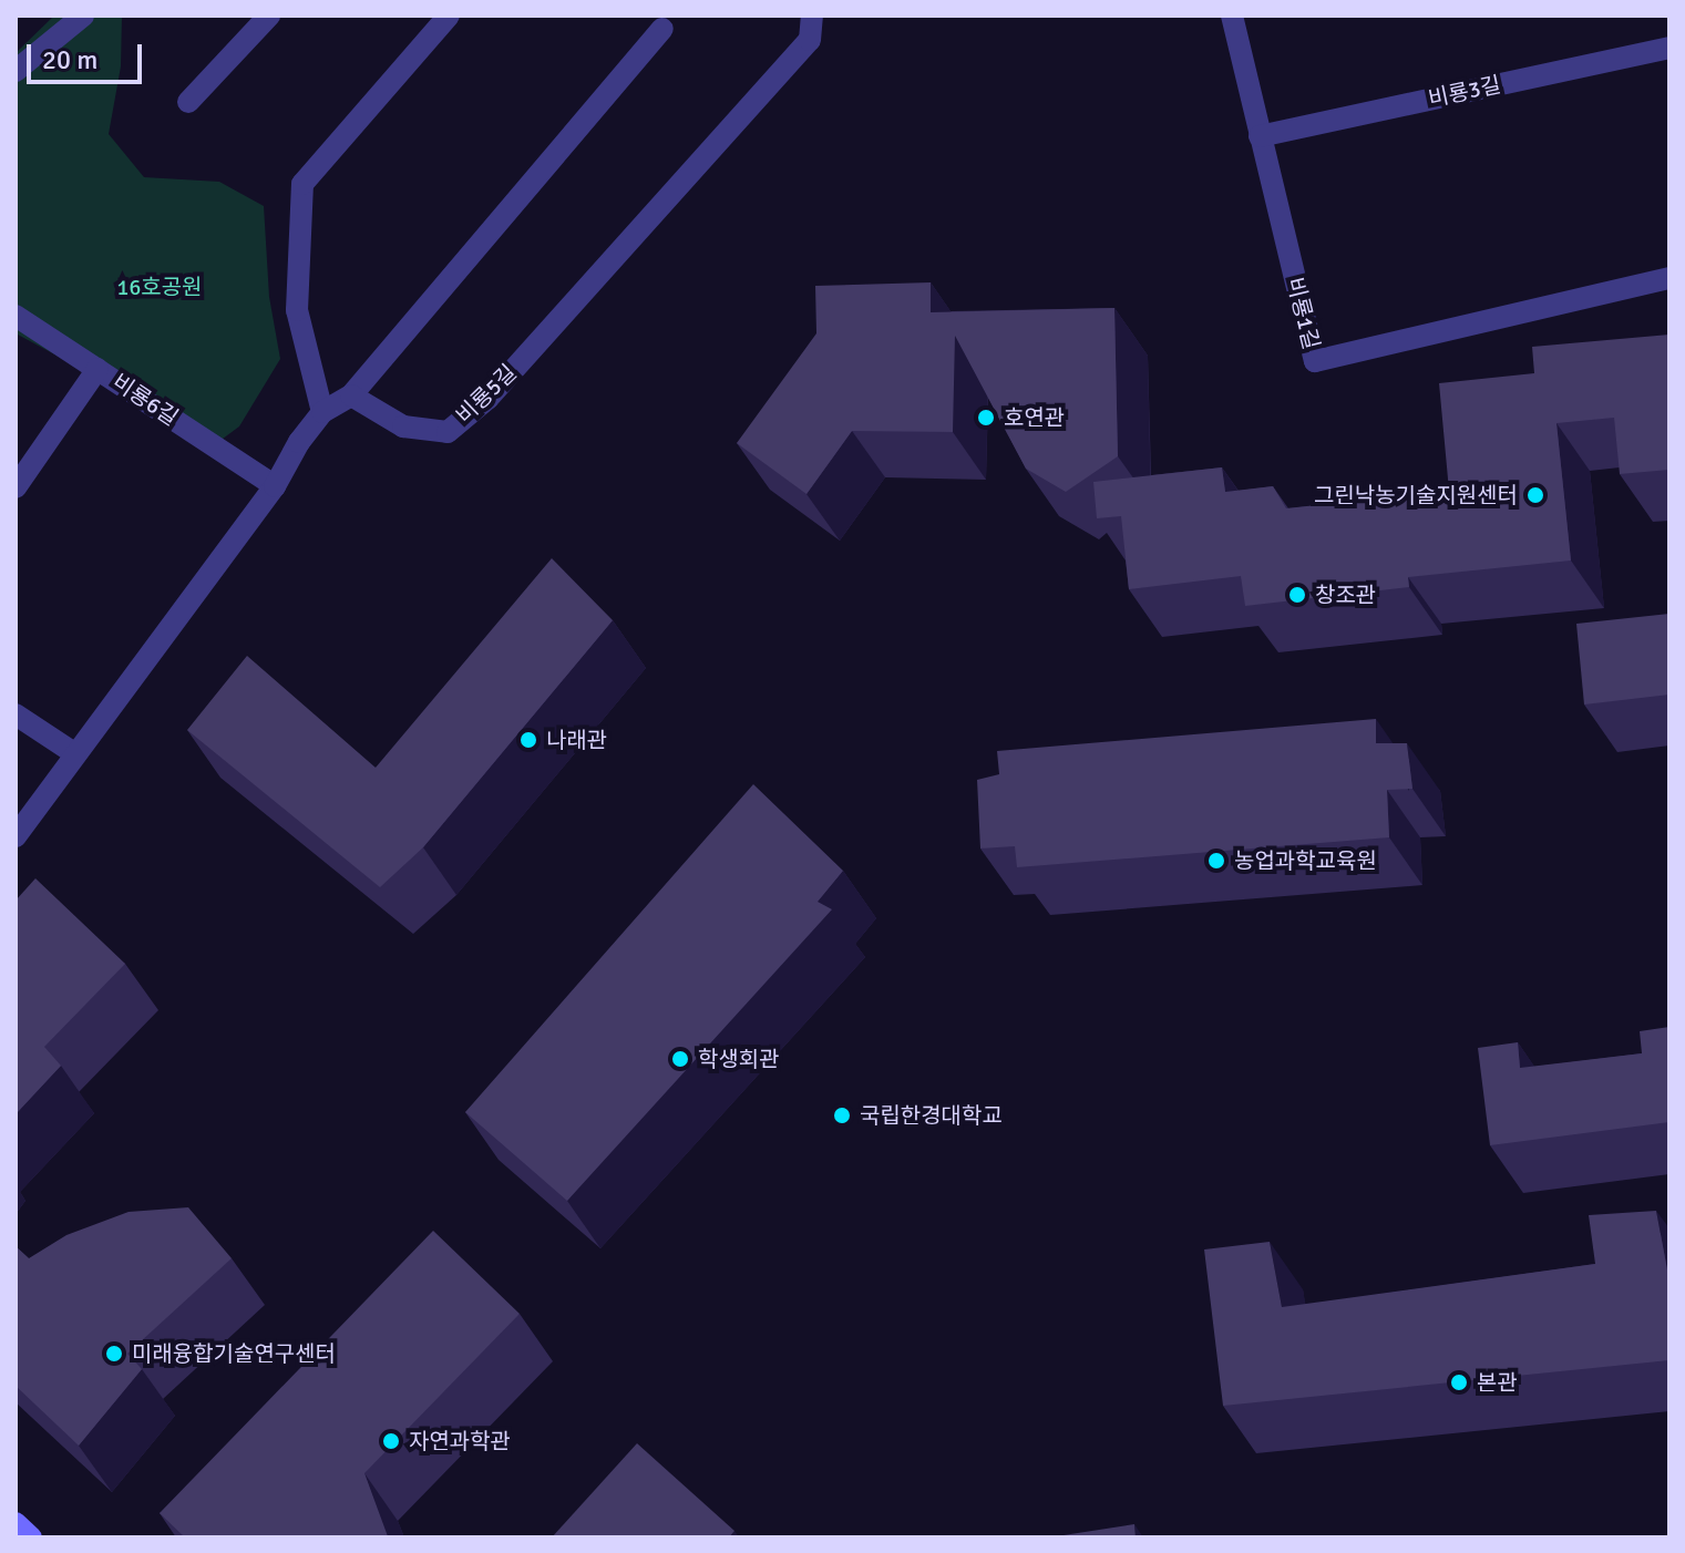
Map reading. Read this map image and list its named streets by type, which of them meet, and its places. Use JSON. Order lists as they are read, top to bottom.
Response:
{
  "streets": {
    "street": [
      "비룡3길",
      "비룡1길",
      "비룡5길",
      "비룡6길"
    ]
  },
  "crossings": [
    ["비룡3길", "비룡1길"]
  ],
  "parks": ["16호공원"],
  "places": [
    "호연관",
    "그린낙농기술지원센터",
    "창조관",
    "나래관",
    "농업과학교육원",
    "학생회관",
    "국립한경대학교",
    "미래융합기술연구센터",
    "본관",
    "자연과학관"
  ],
  "scale_bar": "20 m"
}
